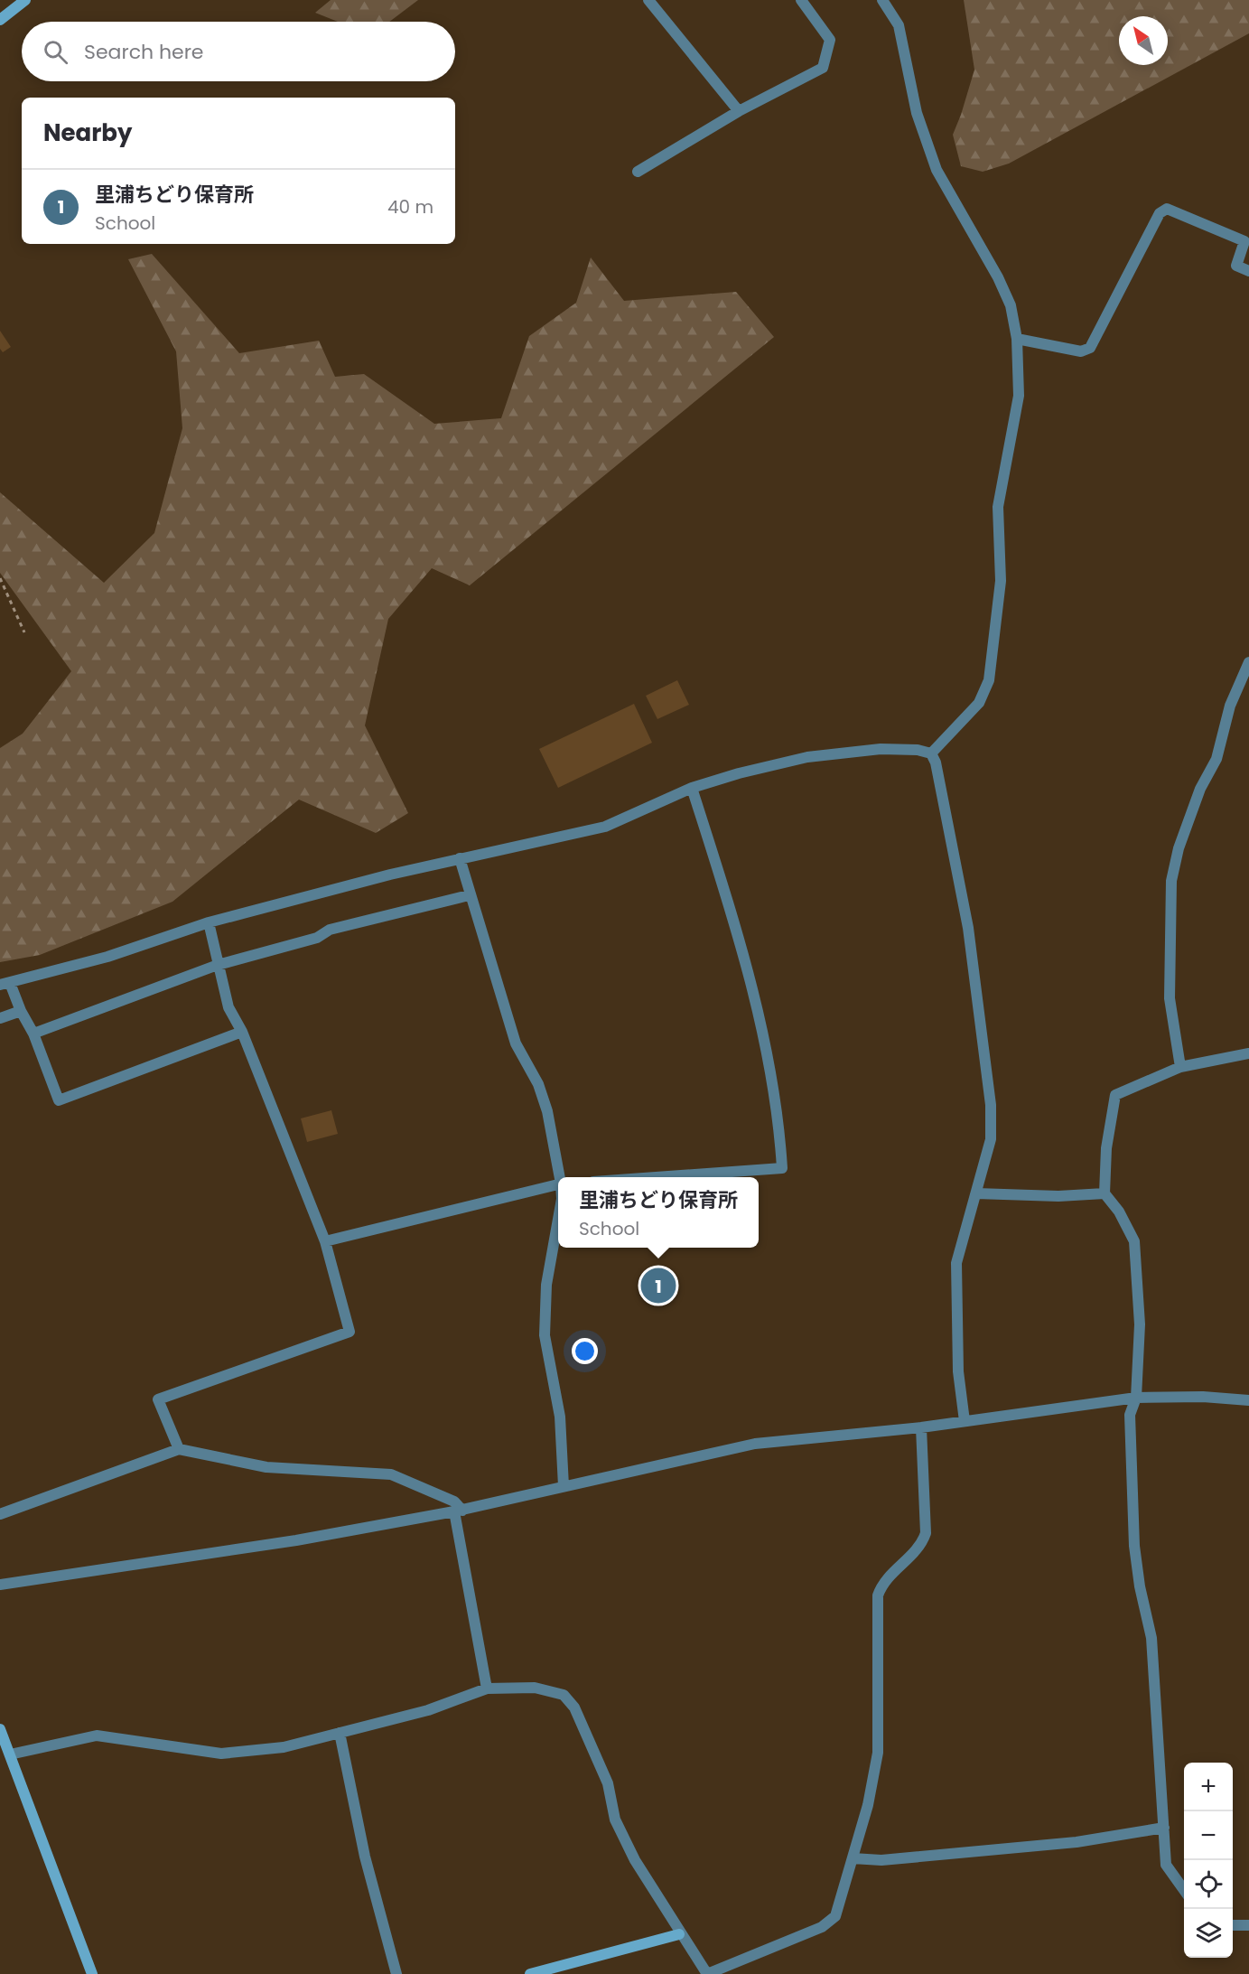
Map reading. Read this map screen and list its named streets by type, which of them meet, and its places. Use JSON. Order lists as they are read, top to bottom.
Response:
{
  "north": "top left",
  "page": {
    "search": "Search here",
    "heading": "Nearby",
    "list": [
      {
        "mark": "1",
        "name": "里浦ちどり保育所",
        "note": "School",
        "value": "40 m"
      }
    ],
    "popup": ["里浦ちどり保育所", "School"],
    "pins": "1",
    "map_buttons": ["+", "−"]
  }
}
